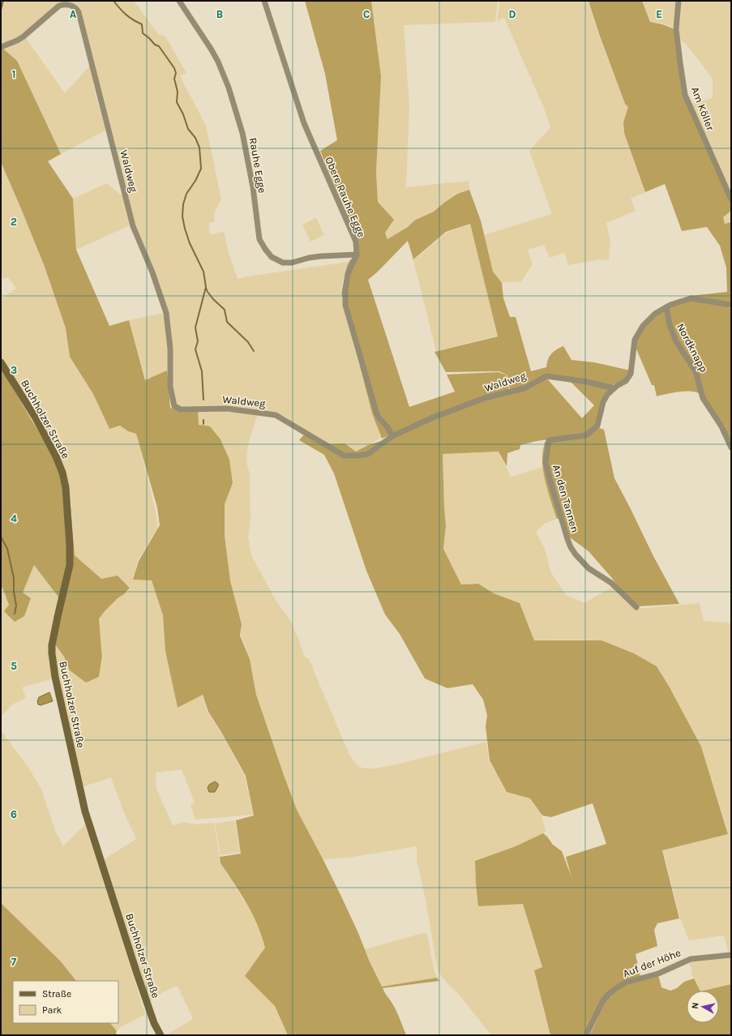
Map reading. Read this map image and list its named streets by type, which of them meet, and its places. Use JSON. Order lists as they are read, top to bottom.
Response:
{
  "streets": {
    "street": [
      "Am Köller",
      "Rauhe Egge",
      "Waldweg",
      "Obere Rauhe Egge",
      "Nordknapp",
      "Buchholzer Straße",
      "An den Tannen",
      "Auf der Höhe"
    ]
  },
  "crossings": [
    ["Rauhe Egge", "Obere Rauhe Egge"],
    ["Waldweg", "Obere Rauhe Egge"],
    ["Waldweg", "An den Tannen"]
  ],
  "legend": ["Straße", "Park"],
  "north": "left",
  "grid": {
    "columns": [
      "A",
      "B",
      "C",
      "D",
      "E"
    ],
    "rows": [
      "1",
      "2",
      "3",
      "4",
      "5",
      "6",
      "7"
    ]
  }
}
